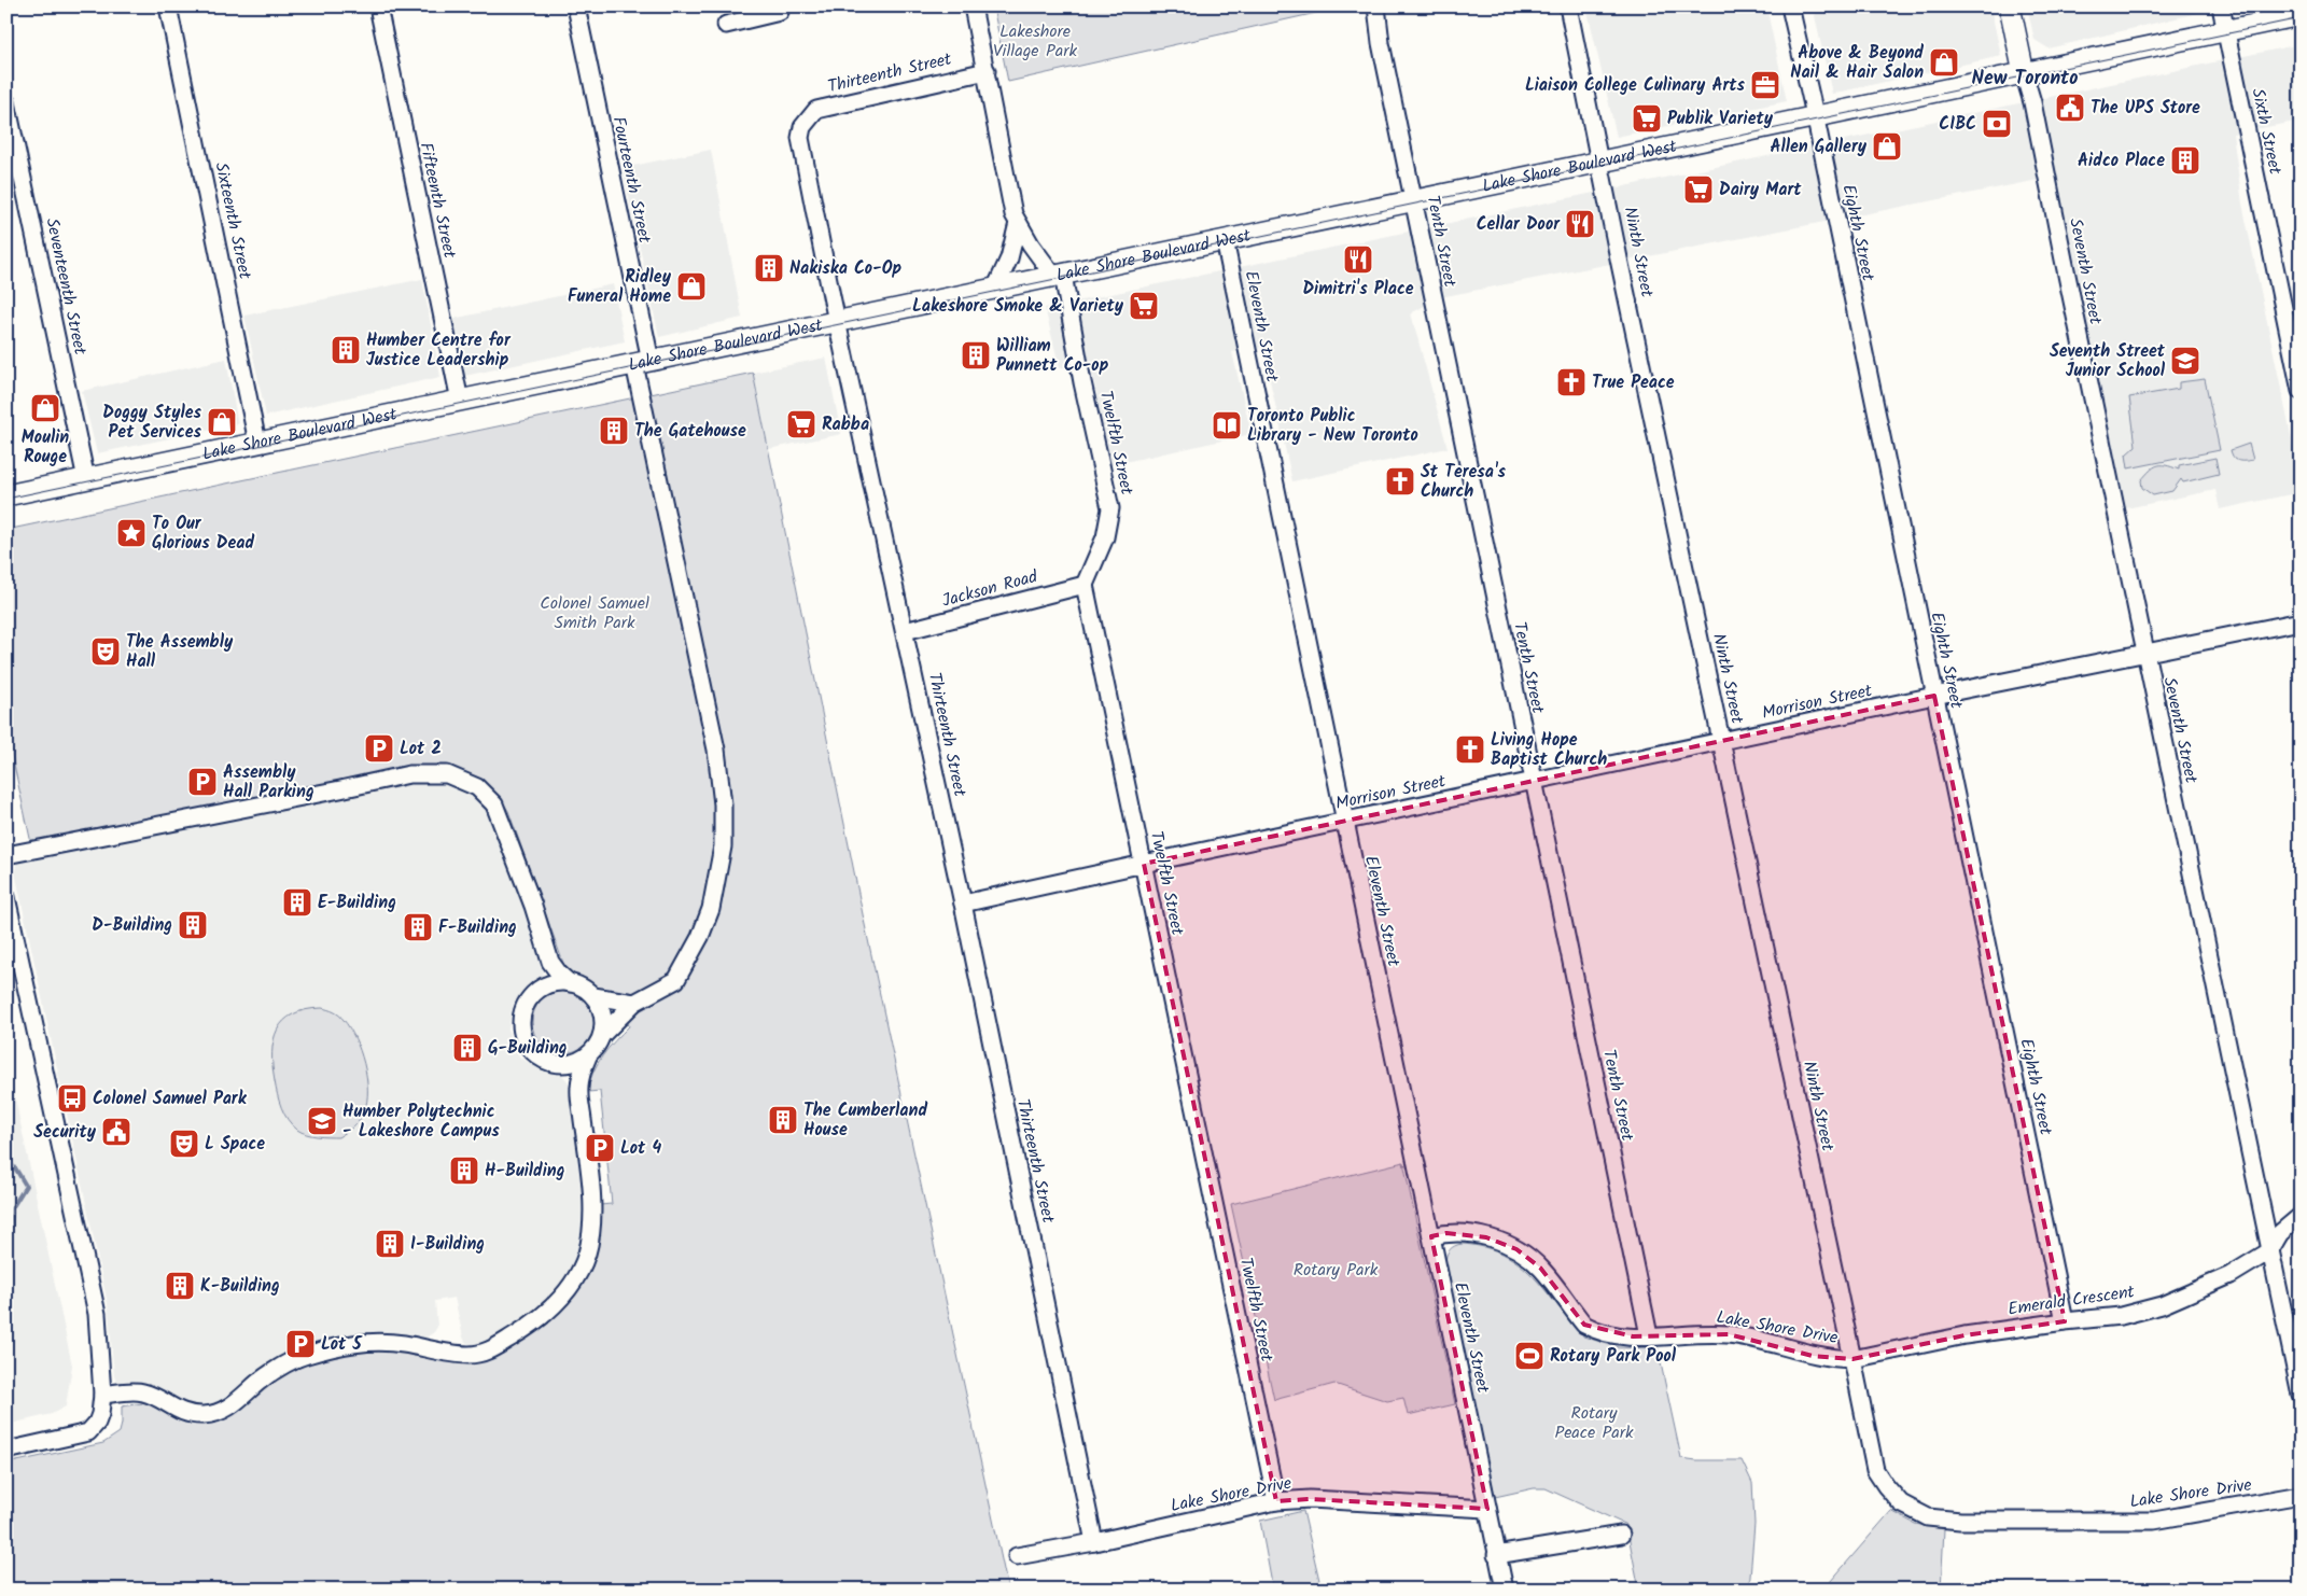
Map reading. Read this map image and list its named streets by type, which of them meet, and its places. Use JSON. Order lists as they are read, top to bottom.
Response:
{
  "streets": {
    "main road": ["Lake Shore Boulevard West"],
    "street": [
      "Thirteenth Street",
      "Sixth Street",
      "Fourteenth Street",
      "Fifteenth Street",
      "Sixteenth Street",
      "Eighth Street",
      "Tenth Street",
      "Ninth Street",
      "Seventh Street",
      "Seventeenth Street",
      "Eleventh Street",
      "Twelfth Street",
      "Jackson Road",
      "Morrison Street",
      "Emerald Crescent",
      "Lake Shore Drive"
    ]
  },
  "crossings": [
    ["Thirteenth Street", "Lake Shore Boulevard West"],
    ["Thirteenth Street", "Twelfth Street"],
    ["Thirteenth Street", "Jackson Road"],
    ["Thirteenth Street", "Morrison Street"],
    ["Thirteenth Street", "Lake Shore Drive"],
    ["Sixth Street", "Lake Shore Boulevard West"],
    ["Lake Shore Boulevard West", "Fourteenth Street"],
    ["Lake Shore Boulevard West", "Fifteenth Street"],
    ["Lake Shore Boulevard West", "Sixteenth Street"],
    ["Lake Shore Boulevard West", "Eighth Street"],
    ["Lake Shore Boulevard West", "Tenth Street"],
    ["Lake Shore Boulevard West", "Ninth Street"],
    ["Lake Shore Boulevard West", "Seventh Street"],
    ["Lake Shore Boulevard West", "Seventeenth Street"],
    ["Lake Shore Boulevard West", "Eleventh Street"],
    ["Lake Shore Boulevard West", "Twelfth Street"],
    ["Eighth Street", "Morrison Street"],
    ["Eighth Street", "Emerald Crescent"],
    ["Tenth Street", "Morrison Street"],
    ["Tenth Street", "Lake Shore Drive"],
    ["Ninth Street", "Morrison Street"],
    ["Ninth Street", "Emerald Crescent"],
    ["Ninth Street", "Lake Shore Drive"],
    ["Seventh Street", "Morrison Street"],
    ["Seventh Street", "Emerald Crescent"],
    ["Eleventh Street", "Morrison Street"],
    ["Eleventh Street", "Lake Shore Drive"],
    ["Twelfth Street", "Jackson Road"],
    ["Twelfth Street", "Morrison Street"],
    ["Twelfth Street", "Lake Shore Drive"],
    ["Emerald Crescent", "Lake Shore Drive"]
  ],
  "districts": ["New Toronto"],
  "parks": [
    "Lakeshore Village Park",
    "Colonel Samuel Smith Park",
    "Rotary Park",
    "Rotary Peace Park"
  ],
  "places": {
    "shop": [
      "Above & Beyond Nail & Hair Salon",
      "Allen Gallery",
      "Ridley Funeral Home",
      "Moulin Rouge",
      "Doggy Styles Pet Services"
    ],
    "office": ["Liaison College Culinary Arts"],
    "public building": ["The UPS Store", "Security"],
    "supermarket": [
      "Publik Variety",
      "Dairy Mart",
      "Lakeshore Smoke & Variety",
      "Rabba"
    ],
    "bank": ["CIBC"],
    "building": [
      "Aidco Place",
      "Nakiska Co-Op",
      "Humber Centre for Justice Leadership",
      "William Punnett Co-op",
      "The Gatehouse",
      "E-Building",
      "D-Building",
      "F-Building",
      "G-Building",
      "The Cumberland House",
      "H-Building",
      "I-Building",
      "K-Building"
    ],
    "restaurant": ["Cellar Door", "Dimitri's Place"],
    "school or university": ["Seventh Street Junior School", "Humber Polytechnic - Lakeshore Campus"],
    "church": ["True Peace", "St Teresa's Church", "Living Hope Baptist Church"],
    "library": ["Toronto Public Library - New Toronto"],
    "place": ["To Our Glorious Dead"],
    "theatre": ["The Assembly Hall", "L Space"],
    "parking": [
      "Lot 2",
      "Assembly Hall Parking",
      "Lot 4",
      "Lot 5"
    ],
    "bus stop": ["Colonel Samuel Park"],
    "sports": ["Rotary Park Pool"]
  }
}
